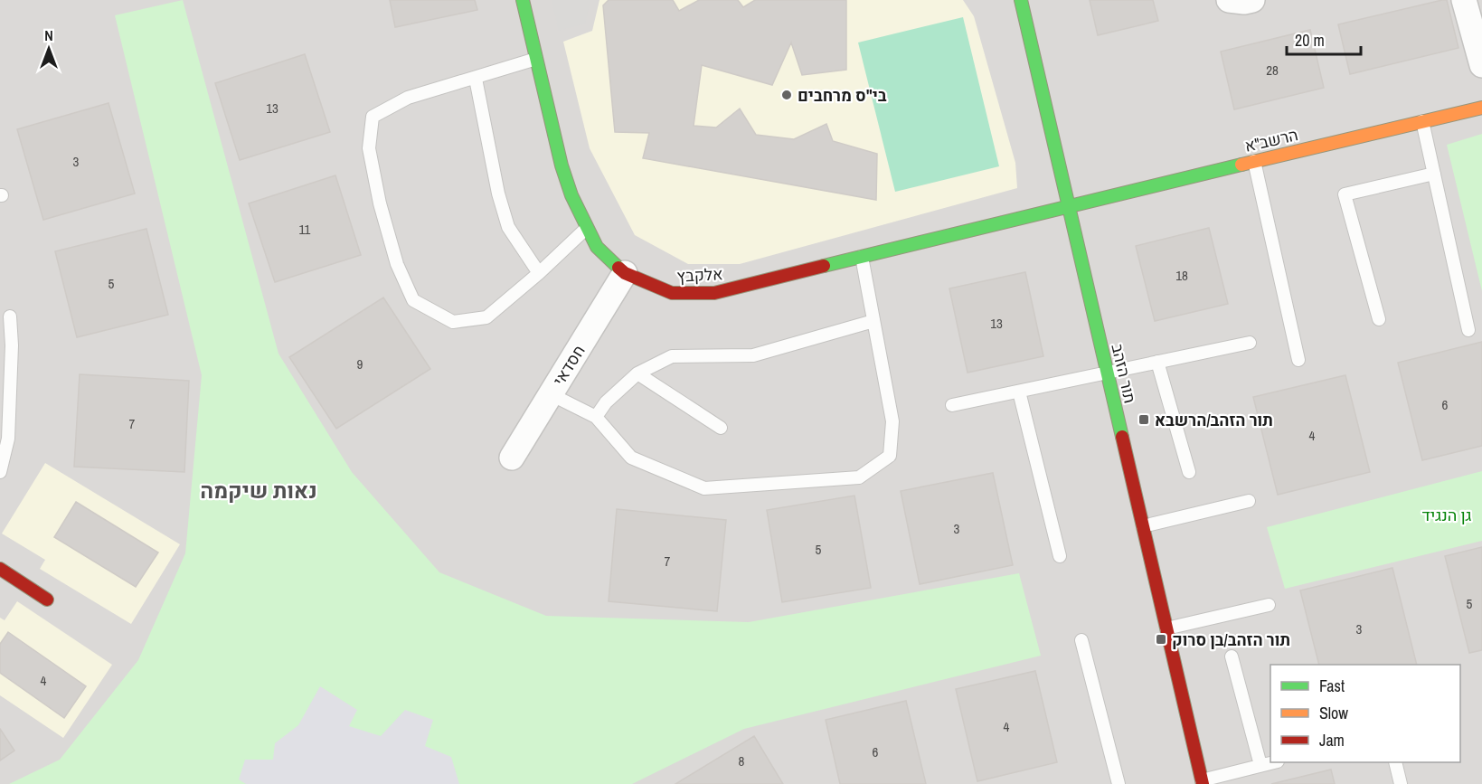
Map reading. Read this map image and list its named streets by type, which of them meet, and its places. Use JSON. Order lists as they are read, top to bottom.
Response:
{
  "streets": {
    "street": [
      "הרשב\"א",
      "אלקבץ",
      "חסדאי",
      "תור הזהב"
    ]
  },
  "crossings": [
    ["הרשב\"א", "אלקבץ"],
    ["הרשב\"א", "תור הזהב"],
    ["אלקבץ", "חסדאי"],
    ["אלקבץ", "תור הזהב"]
  ],
  "districts": ["נאות שיקמה"],
  "parks": ["גן הנגיד"],
  "places": {
    "other": ["בי\"ס מרחבים"],
    "transit": ["תור הזהב/הרשבא", "תור הזהב/בן סרוק"]
  },
  "house_numbers": [
    "28",
    "13",
    "3",
    "11",
    "18",
    "5",
    "13",
    "9",
    "6",
    "7",
    "4",
    "3",
    "5",
    "7",
    "5",
    "3",
    "4",
    "4",
    "6",
    "8"
  ],
  "legend": ["Fast", "Slow", "Jam"],
  "scale_bar": "20 m",
  "north": "top"
}
